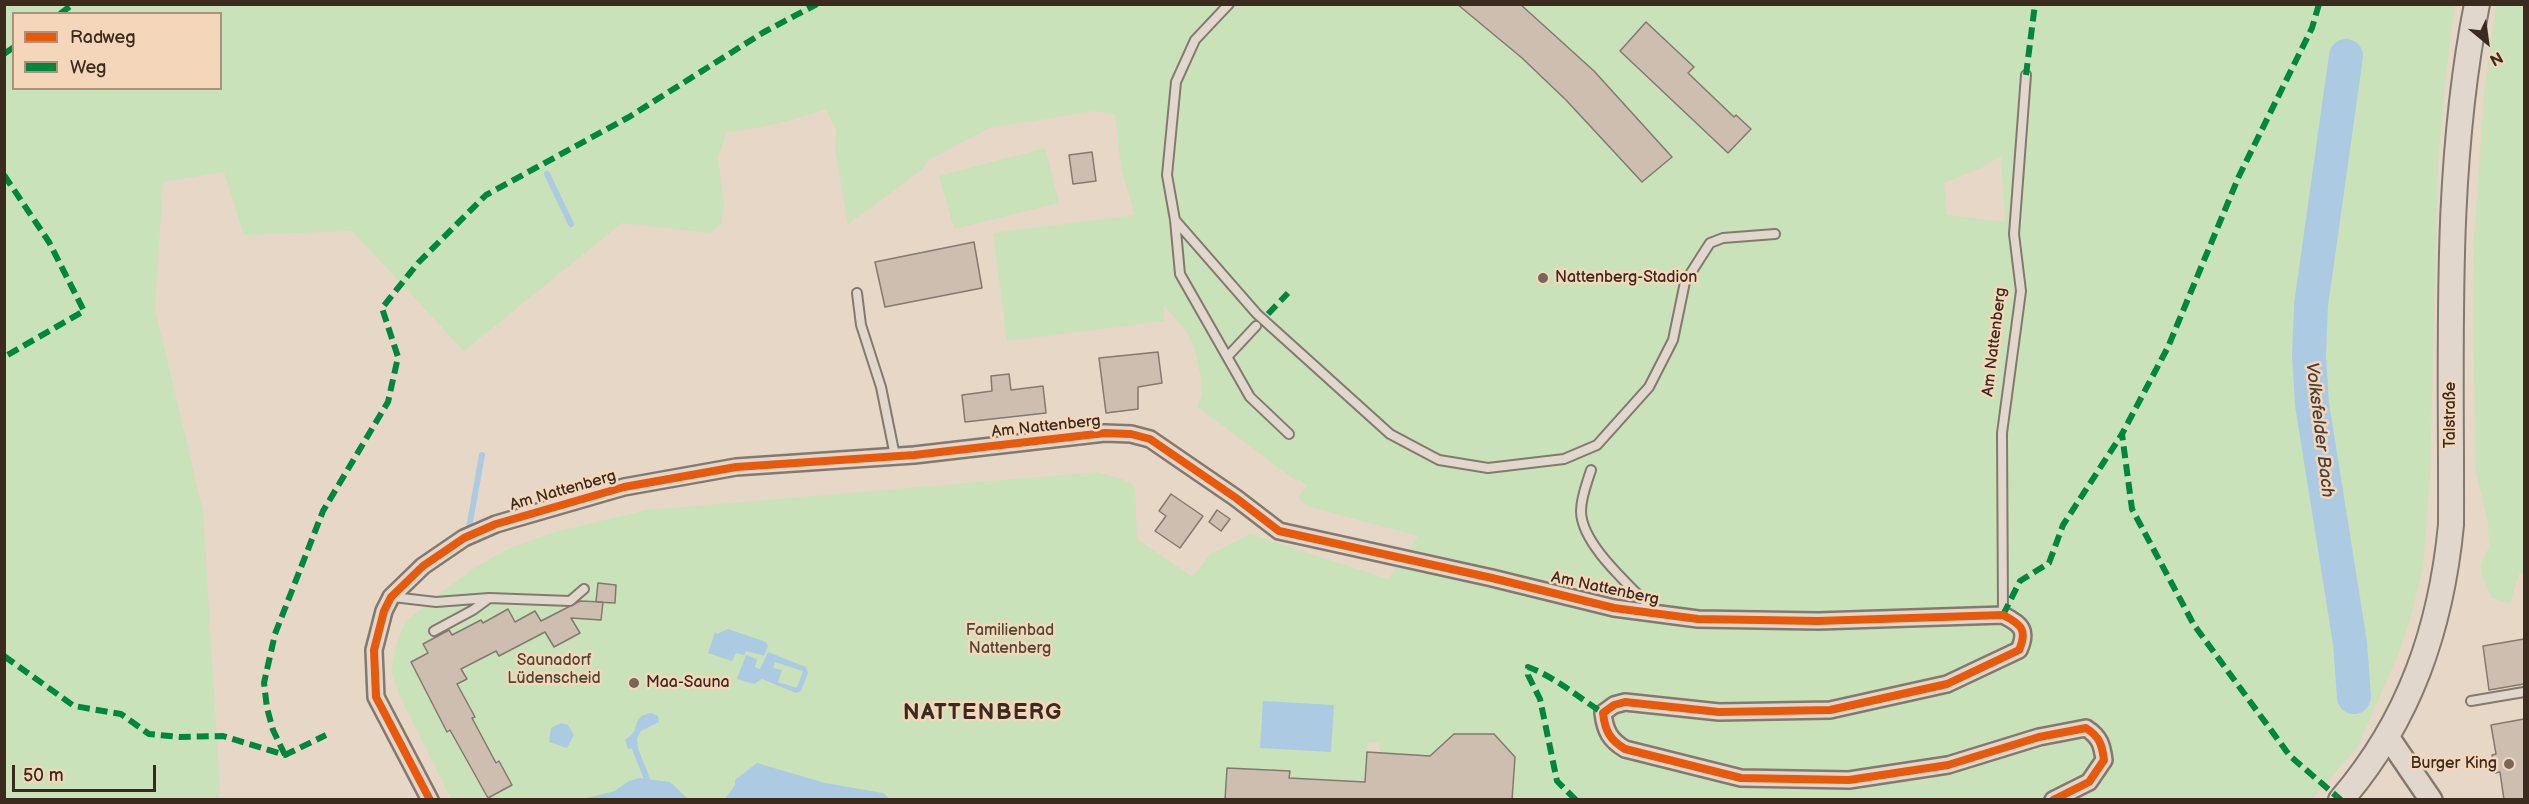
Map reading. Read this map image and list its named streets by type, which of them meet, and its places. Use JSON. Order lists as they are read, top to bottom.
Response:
{
  "streets": {
    "main road": ["Talstraße"],
    "street": ["Am Nattenberg"]
  },
  "districts": ["NATTENBERG"],
  "water": ["Volksfelder Bach"],
  "parks": ["Familienbad Nattenberg", "Saunadorf Lüdenscheid"],
  "places": ["Nattenberg-Stadion", "Maa-Sauna", "Burger King"],
  "legend": ["Radweg", "Weg"],
  "scale_bar": "50 m",
  "north": "bottom right"
}
